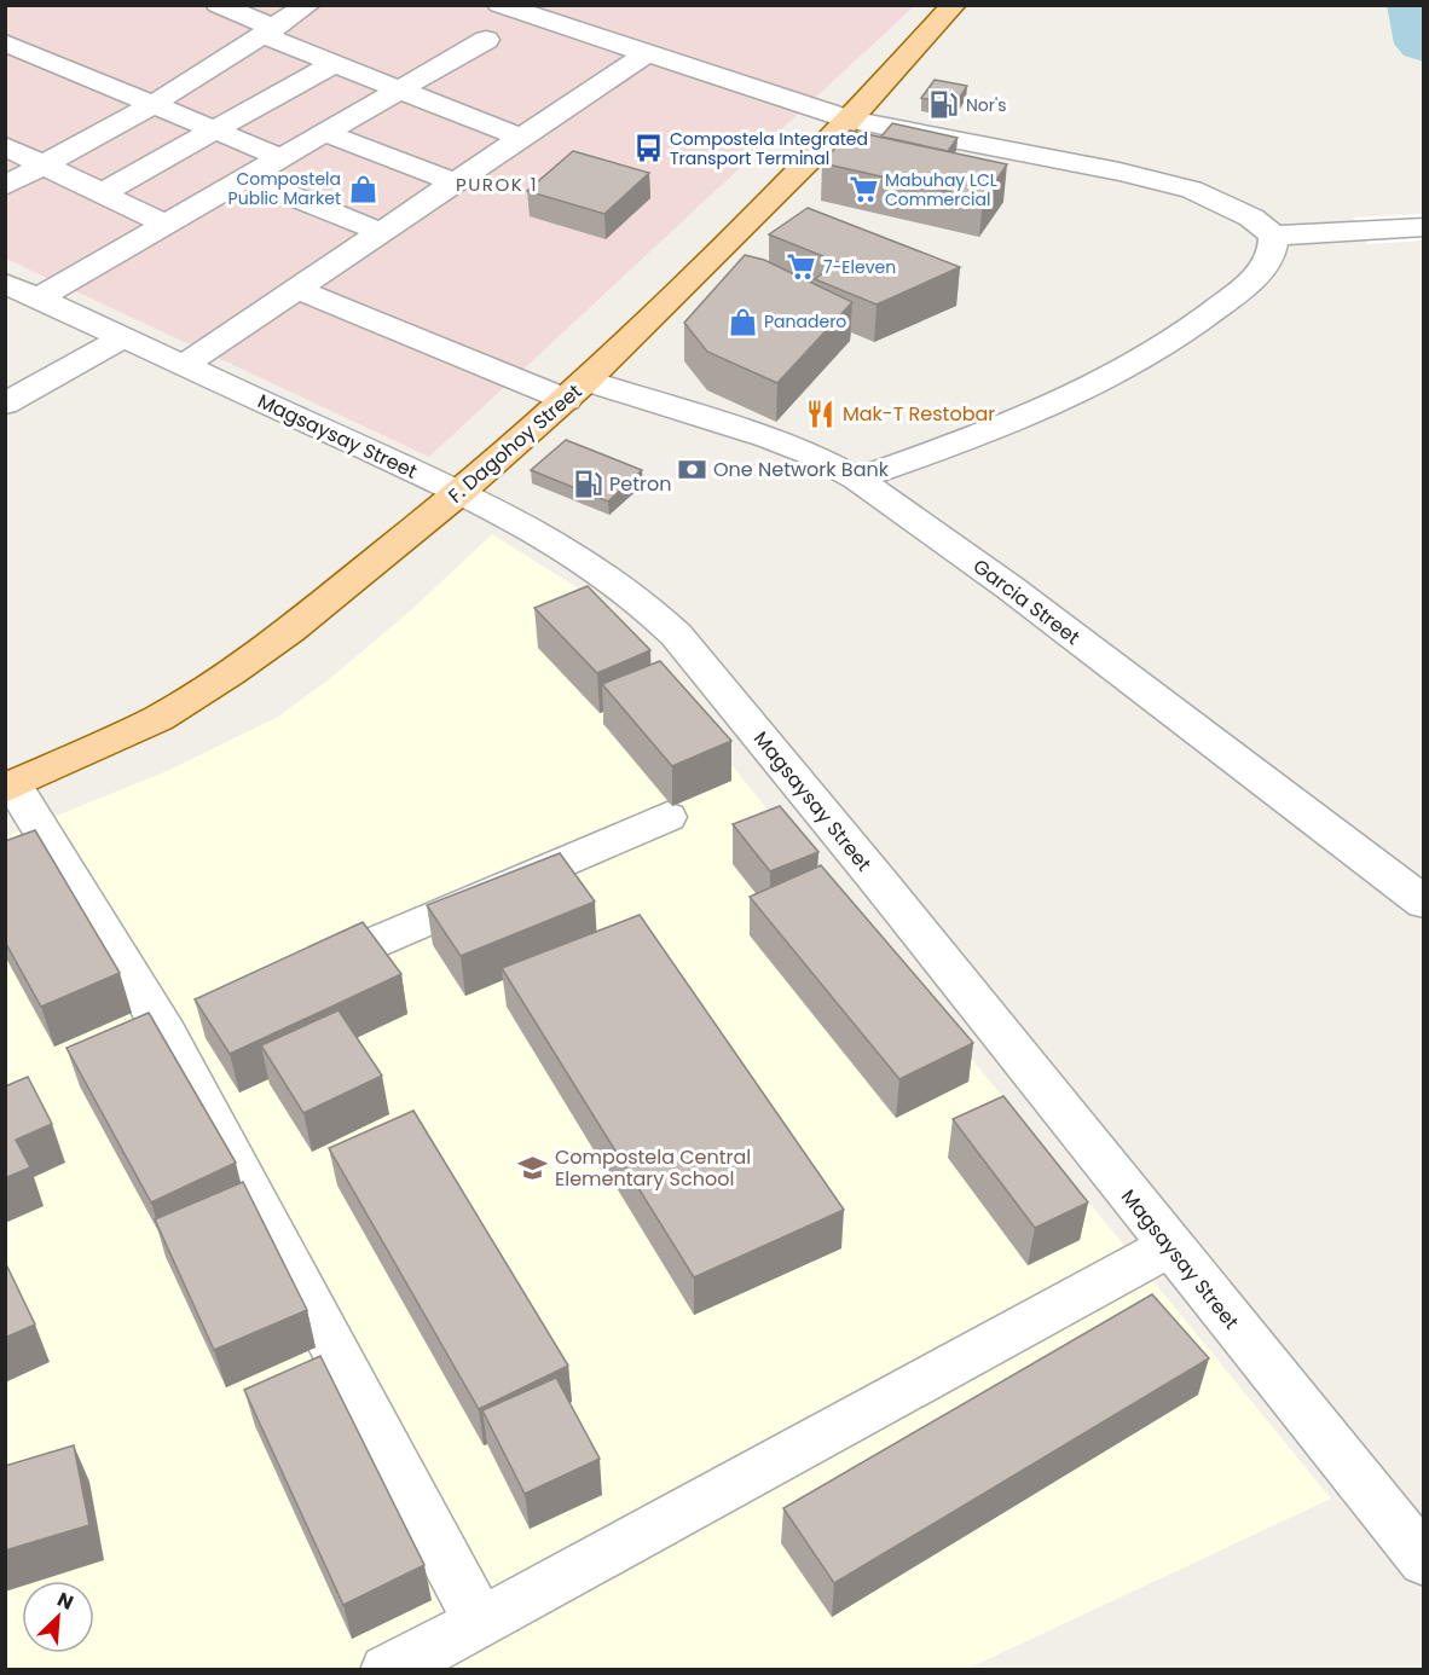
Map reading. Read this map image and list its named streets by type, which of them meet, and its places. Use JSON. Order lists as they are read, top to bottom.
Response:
{
  "streets": {
    "main road": ["F. Dagohoy Street"],
    "street": ["Magsaysay Street", "Garcia Street"]
  },
  "crossings": [
    ["Magsaysay Street", "F. Dagohoy Street"],
    ["F. Dagohoy Street", "Garcia Street"]
  ],
  "districts": ["PUROK 1"],
  "places": {
    "fuel station": ["Nor's", "Petron"],
    "bus stop": ["Compostela Integrated Transport Terminal"],
    "shop": ["Compostela Public Market", "Panadero"],
    "supermarket": ["Mabuhay LCL Commercial", "7-Eleven"],
    "restaurant": ["Mak-T Restobar"],
    "bank": ["One Network Bank"],
    "school or university": ["Compostela Central Elementary School"]
  },
  "north": "top right"
}
